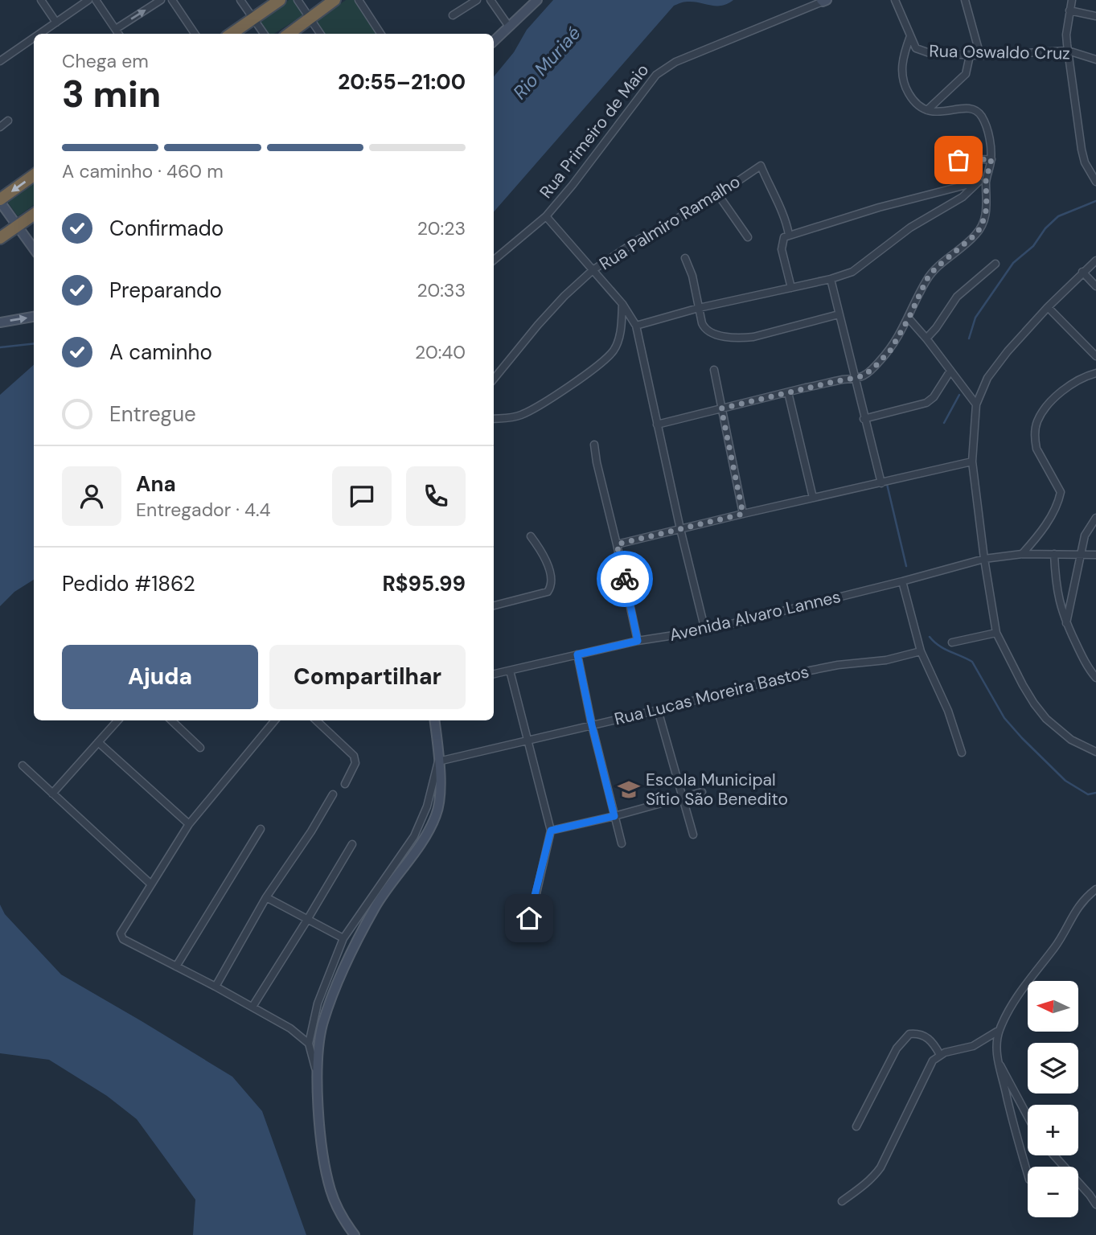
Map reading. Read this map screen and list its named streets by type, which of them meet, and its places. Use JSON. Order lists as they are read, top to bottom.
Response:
{
  "streets": {
    "street": [
      "Rua Oswaldo Cruz",
      "Rua Primeiro de Maio",
      "Rua Palmiro Ramalho",
      "Avenida Alvaro Lannes",
      "Rua Lucas Moreira Bastos"
    ]
  },
  "water": ["Rio Muriaé"],
  "places": {
    "school or university": ["Escola Municipal Sítio São Benedito"]
  },
  "north": "left",
  "page": {
    "heading": ["3 min", "Chega em", "20:55–21:00"],
    "panel": [
      "Ana",
      "Entregador · 4.4",
      "Pedido #1862",
      "R$95.99"
    ],
    "bar": "A caminho · 460 m",
    "list": [
      ["Confirmado", "20:23"],
      ["Preparando", "20:33"],
      ["A caminho", "20:40"],
      "Entregue"
    ],
    "buttons": ["Ajuda", "Compartilhar"],
    "map_buttons": ["+", "−"]
  }
}
